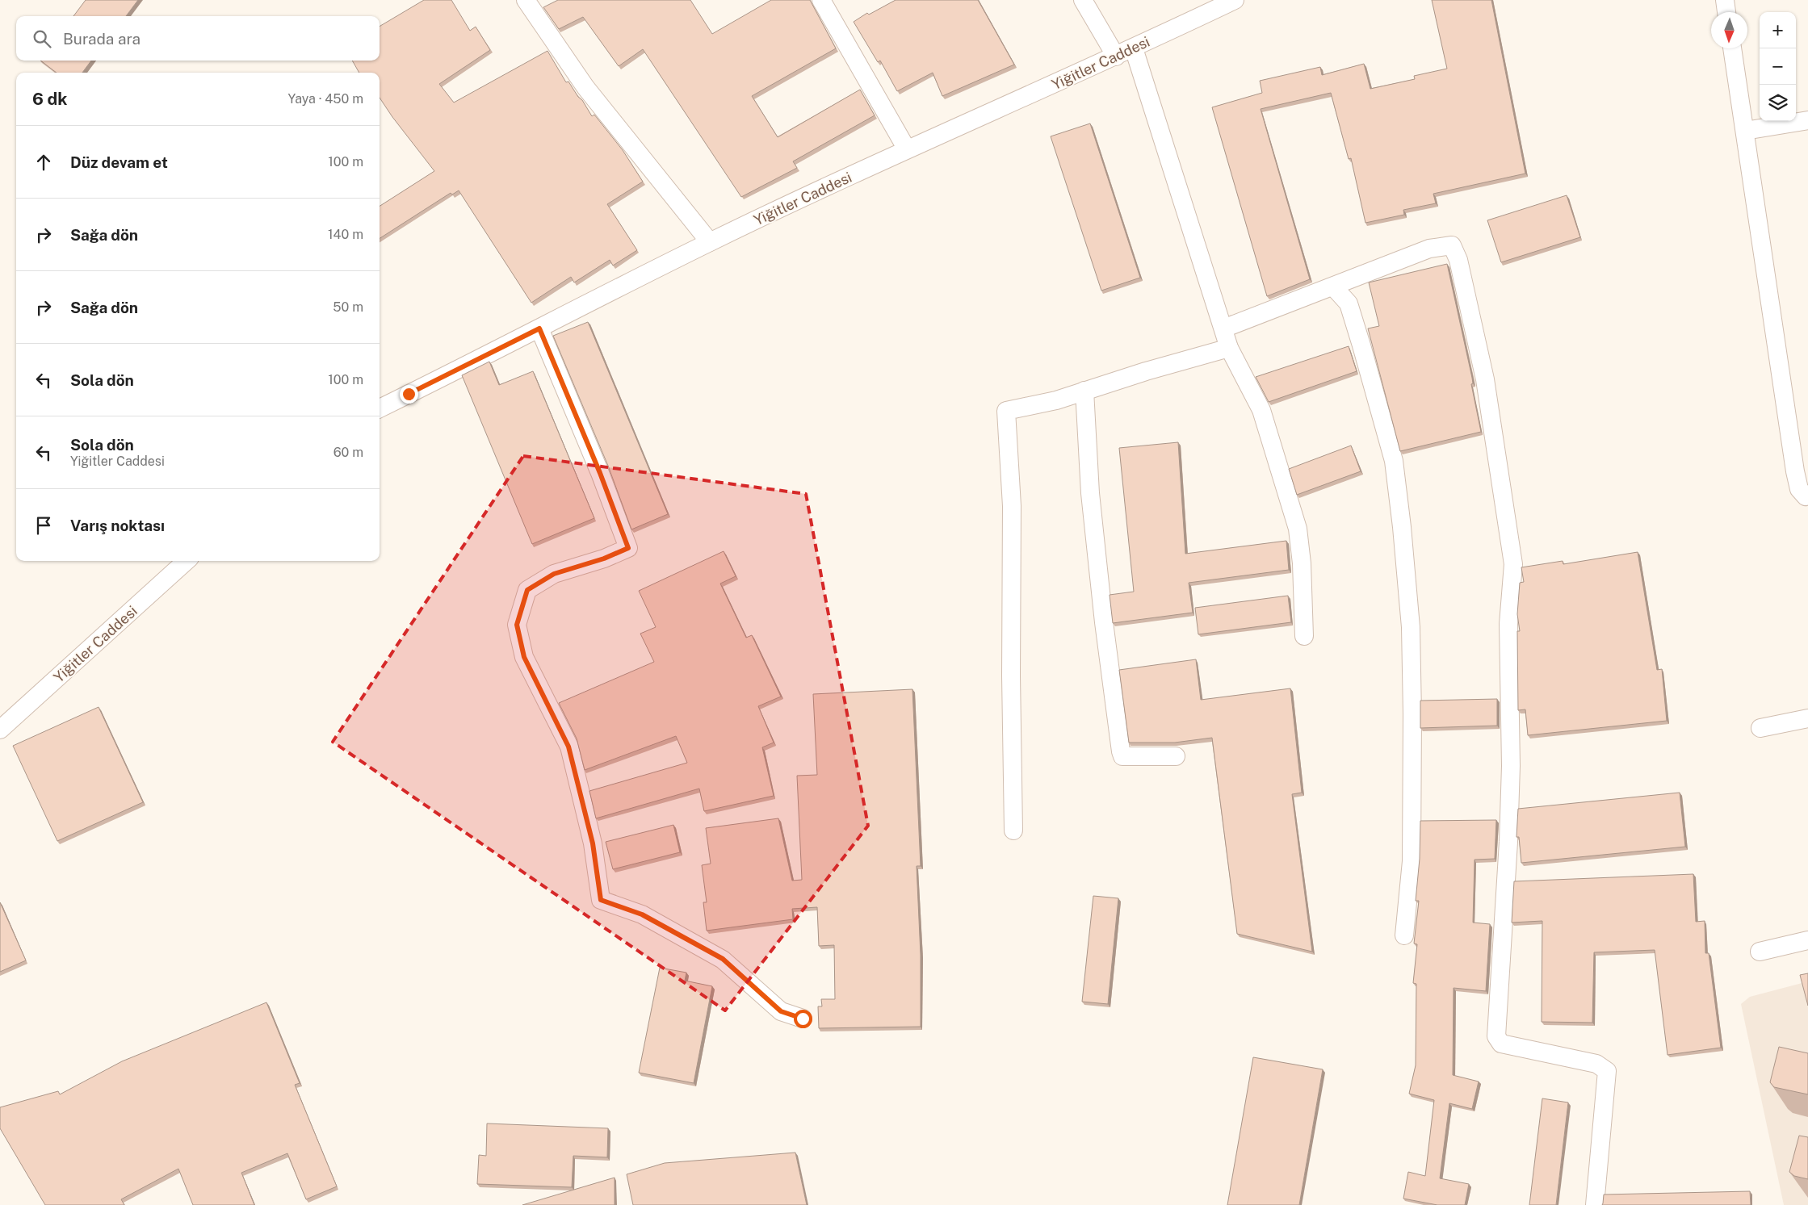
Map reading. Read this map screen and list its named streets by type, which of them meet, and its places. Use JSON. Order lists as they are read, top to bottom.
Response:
{
  "streets": {
    "street": ["Yiğitler Caddesi"]
  },
  "north": "bottom",
  "page": {
    "map_buttons": ["+", "−"],
    "search": "Burada ara",
    "heading": ["6 dk", "Yaya · 450 m"],
    "list": [
      ["Düz devam et", "100 m"],
      ["Sağa dön", "140 m"],
      ["Sağa dön", "50 m"],
      ["Sola dön", "100 m"],
      ["Sola dön", "Yiğitler Caddesi", "60 m"],
      "Varış noktası"
    ]
  }
}
